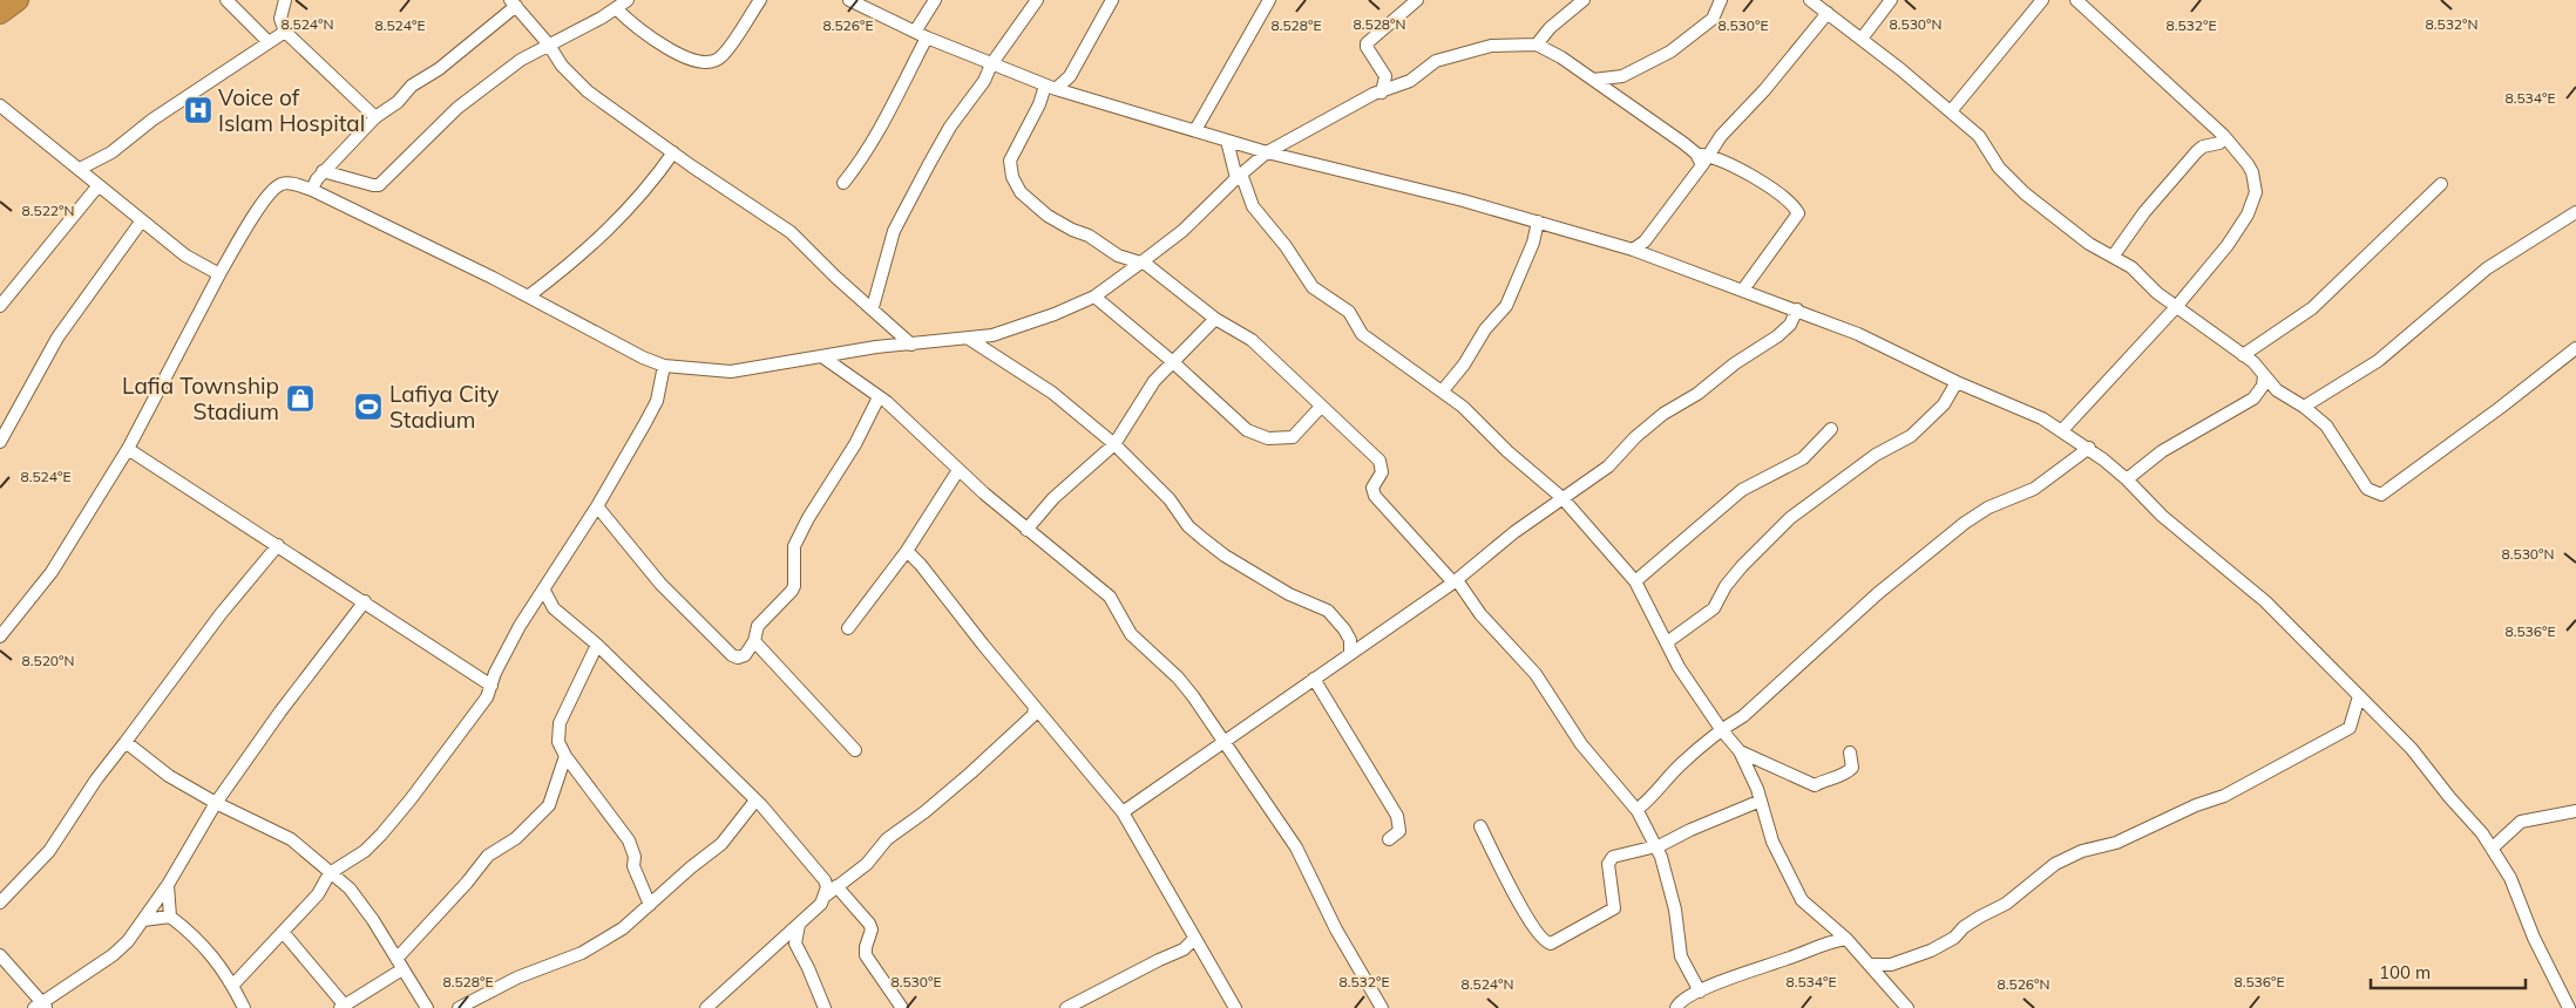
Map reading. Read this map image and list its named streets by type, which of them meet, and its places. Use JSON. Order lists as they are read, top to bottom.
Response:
{
  "places": {
    "hospital": ["Voice of Islam Hospital"],
    "shop": ["Lafia Township Stadium"],
    "sports": ["Lafiya City Stadium"]
  },
  "scale_bar": "100 m",
  "coordinates": [
    "8.532°N",
    "8.524°N",
    "8.528°N",
    "8.530°N",
    "8.524°E",
    "8.526°E",
    "8.528°E",
    "8.530°E",
    "8.532°E",
    "8.534°E",
    "8.522°N",
    "8.536°E",
    "8.520°N",
    "8.526°N"
  ]
}
